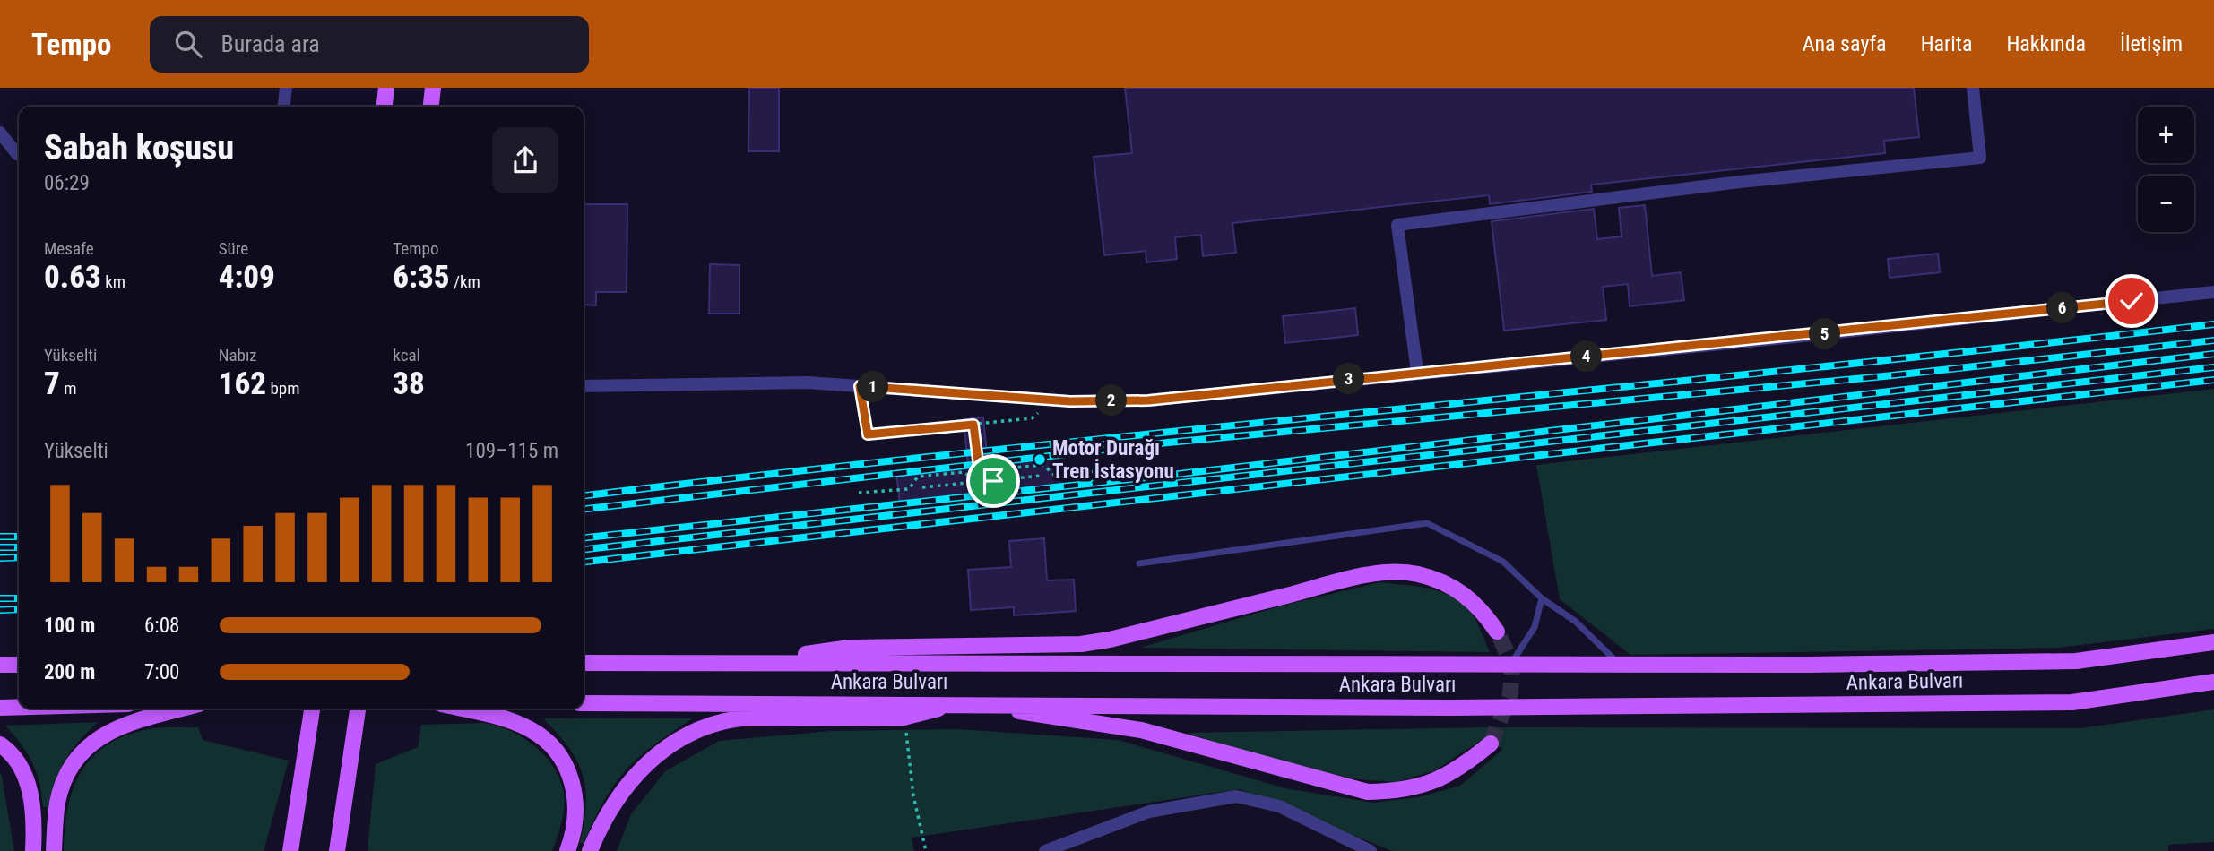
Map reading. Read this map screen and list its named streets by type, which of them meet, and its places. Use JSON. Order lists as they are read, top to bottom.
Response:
{
  "streets": {
    "main road": ["Ankara Bulvarı"]
  },
  "places": ["Motor Durağı Tren İstasyonu"],
  "page": {
    "header": "Tempo",
    "search": "Burada ara",
    "nav": [
      "Ana sayfa",
      "Harita",
      "Hakkında",
      "İletişim"
    ],
    "map_buttons": ["+", "−"],
    "heading": ["Sabah koşusu", "06:29"],
    "stats": [
      ["Mesafe", "0.63 km"],
      ["Süre", "4:09"],
      ["Tempo", "6:35 /km"],
      ["Yükselti", "7 m"],
      ["Nabız", "162 bpm"],
      ["kcal", "38"]
    ],
    "pins": [
      "6",
      "5",
      "4",
      "3",
      "1",
      "2"
    ],
    "chart": ["Yükselti", "109–115 m"],
    "list": [
      {
        "name": "100 m",
        "note": "6:08"
      },
      {
        "name": "200 m",
        "note": "7:00"
      }
    ]
  }
}
